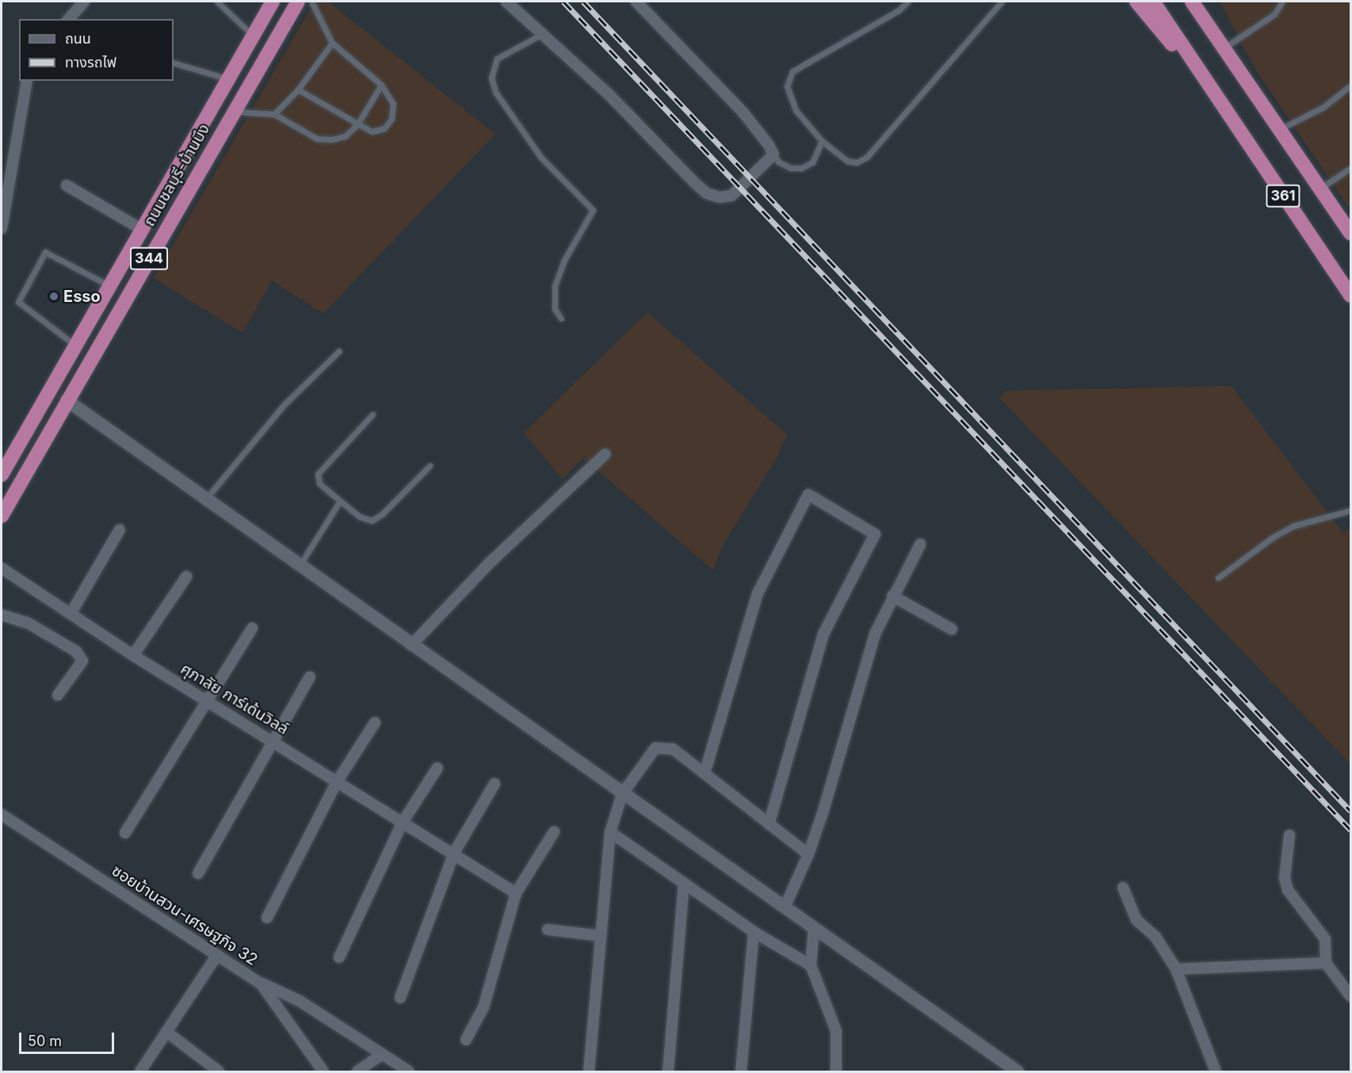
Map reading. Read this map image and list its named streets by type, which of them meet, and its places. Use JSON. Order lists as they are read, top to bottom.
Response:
{
  "streets": {
    "highway": ["ถนนชลบุรี-บ้านบึง", "361", "344"],
    "street": ["ศุภาลัย การ์เด้นวิลล์", "ซอยบ้านสวน-เศรษฐกิจ 32"]
  },
  "places": ["Esso"],
  "legend": ["ถนน", "ทางรถไฟ"],
  "scale_bar": "50 m"
}
